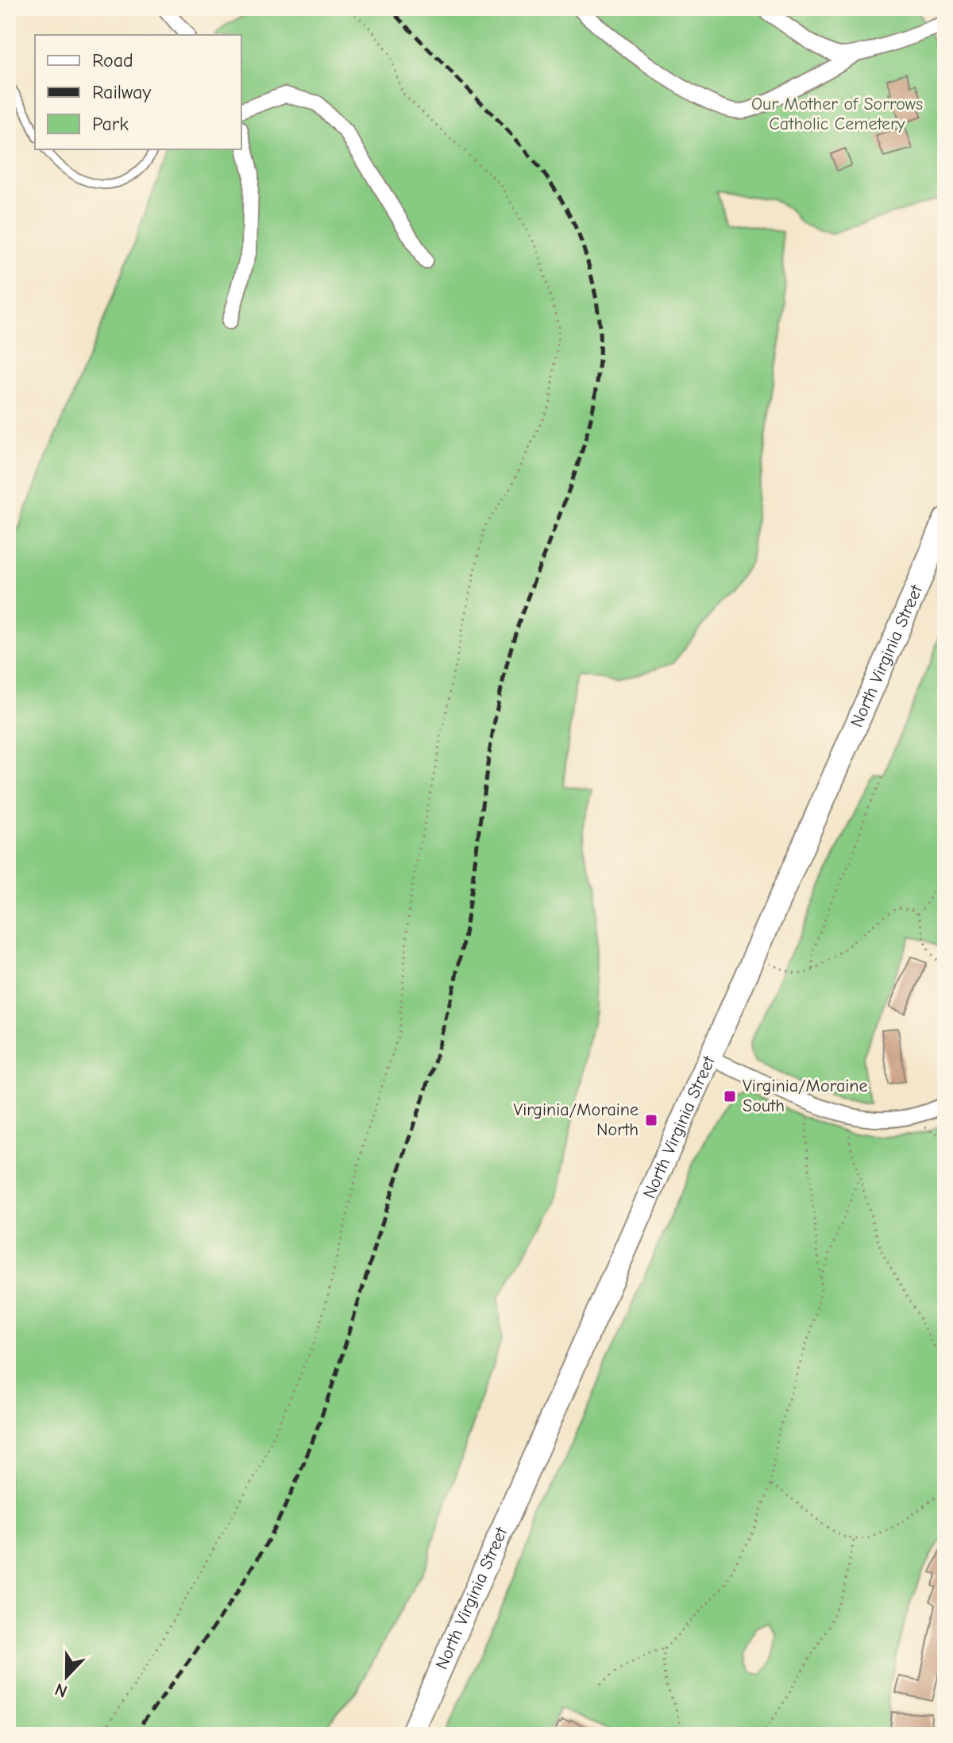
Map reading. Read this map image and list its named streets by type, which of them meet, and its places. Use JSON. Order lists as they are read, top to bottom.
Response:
{
  "streets": {
    "main road": ["North Virginia Street"]
  },
  "parks": ["Our Mother of Sorrows Catholic Cemetery"],
  "places": {
    "transit": ["Virginia/Moraine South", "Virginia/Moraine North"]
  },
  "legend": ["Road", "Railway", "Park"],
  "north": "bottom"
}
